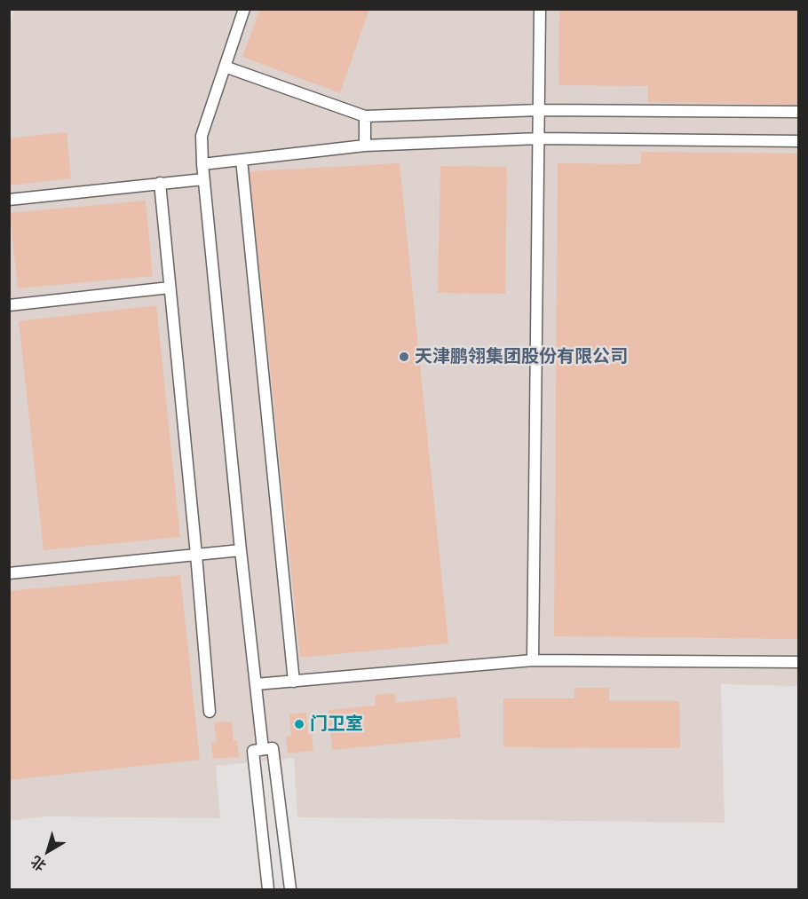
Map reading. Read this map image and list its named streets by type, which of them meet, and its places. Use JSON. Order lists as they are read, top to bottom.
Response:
{
  "places": ["天津鹏翎集团股份有限公司", "门卫室"],
  "north": "bottom left"
}
